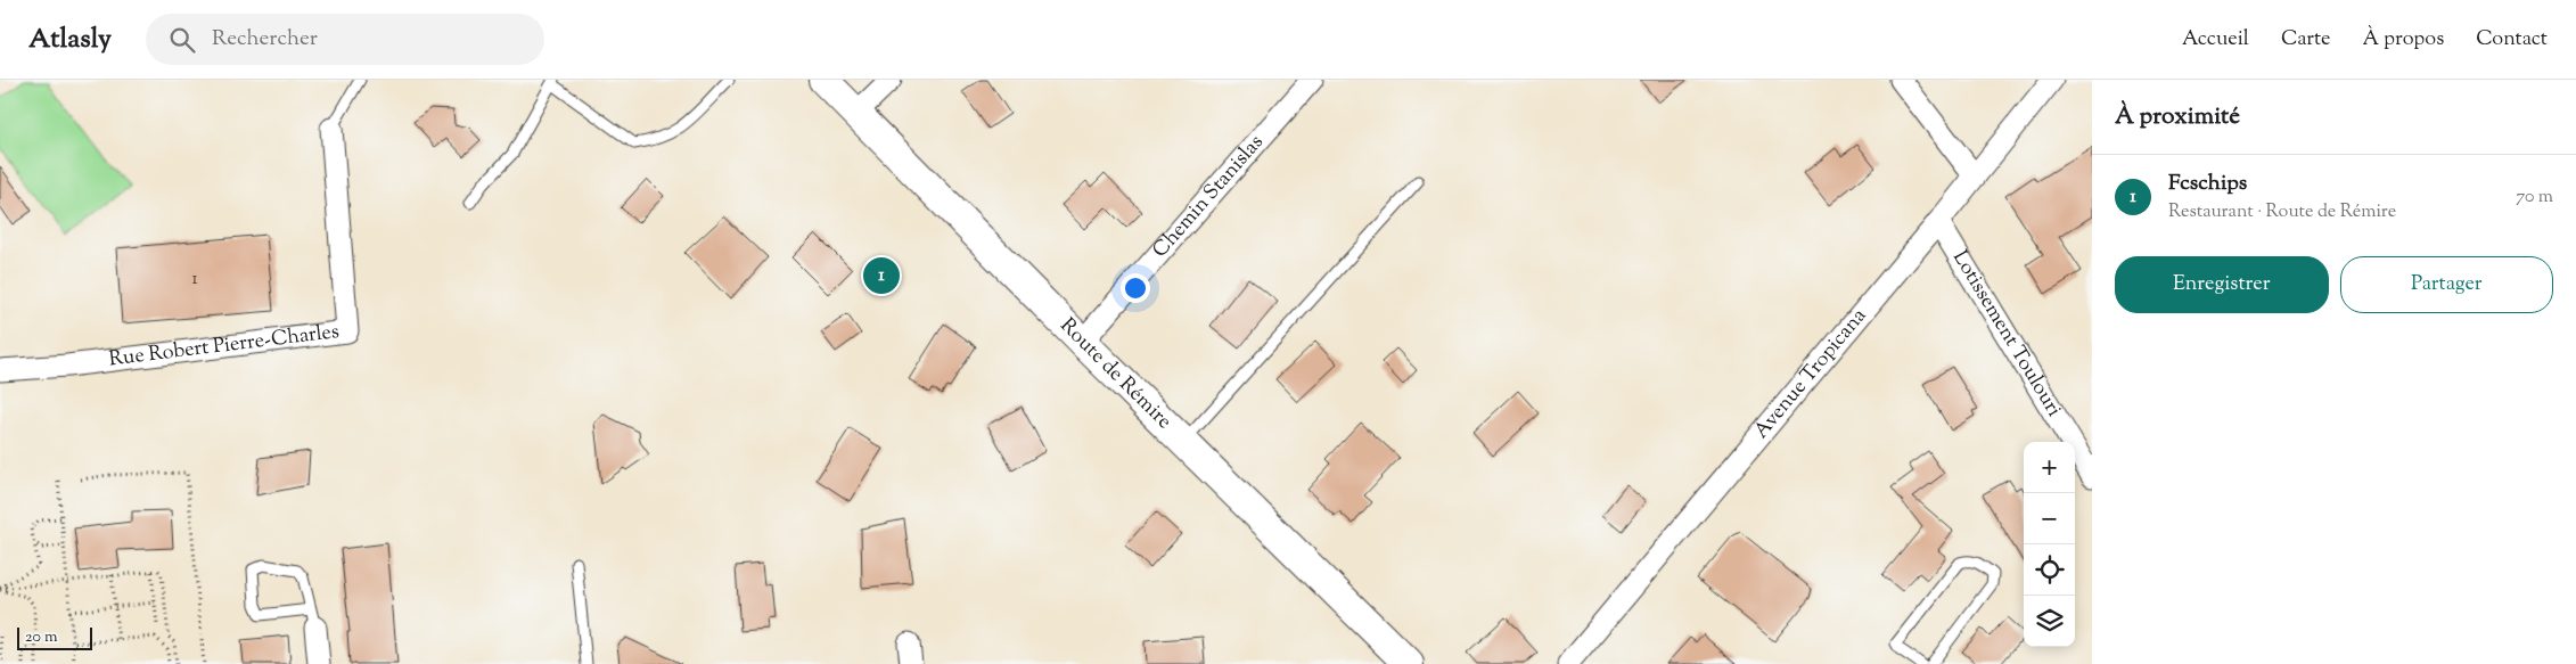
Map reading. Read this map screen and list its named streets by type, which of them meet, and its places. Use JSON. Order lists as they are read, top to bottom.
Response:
{
  "streets": {
    "main road": ["Route de Rémire"],
    "street": [
      "Chemin Stanislas",
      "Lotissement Toulouri",
      "Rue Robert Pierre-Charles",
      "Avenue Tropicana"
    ]
  },
  "crossings": [
    ["Chemin Stanislas", "Route de Rémire"],
    ["Lotissement Toulouri", "Avenue Tropicana"]
  ],
  "house_numbers": ["1"],
  "scale_bar": "20 m",
  "page": {
    "header": "Atlasly",
    "search": "Rechercher",
    "nav": [
      "Accueil",
      "Carte",
      "À propos",
      "Contact"
    ],
    "heading": "À proximité",
    "list": [
      {
        "mark": "1",
        "name": "Fcschips",
        "note": "Restaurant · Route de Rémire",
        "value": "70 m"
      }
    ],
    "buttons": ["Enregistrer", "Partager"],
    "pins": "1",
    "map_buttons": ["+", "−"],
    "scale": "20 m"
  }
}
